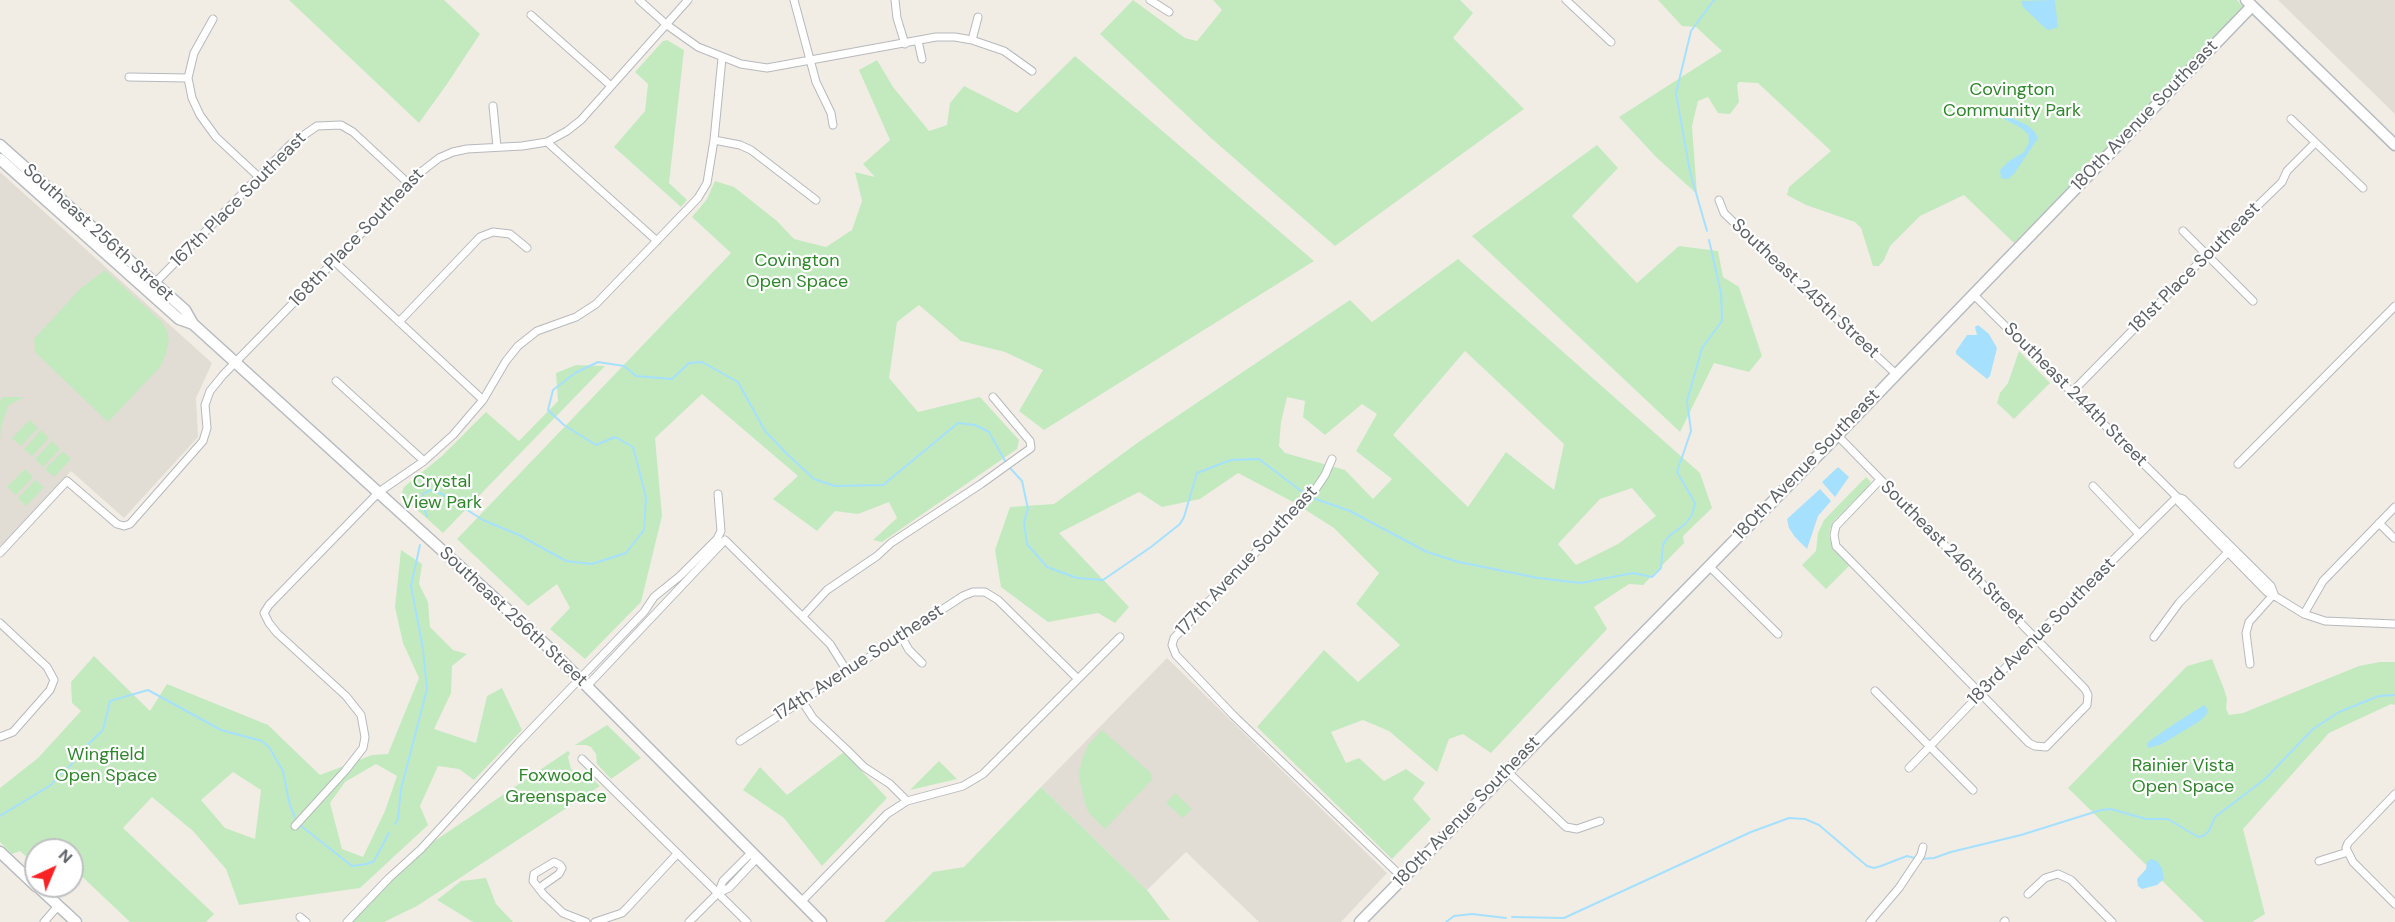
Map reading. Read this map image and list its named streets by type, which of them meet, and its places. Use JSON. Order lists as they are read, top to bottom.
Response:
{
  "streets": {
    "main road": ["180th Avenue Southeast", "Southeast 256th Street"],
    "street": [
      "167th Place Southeast",
      "168th Place Southeast",
      "181st Place Southeast",
      "Southeast 245th Street",
      "Southeast 244th Street",
      "Southeast 246th Street",
      "177th Avenue Southeast",
      "183rd Avenue Southeast",
      "174th Avenue Southeast"
    ]
  },
  "crossings": [
    ["180th Avenue Southeast", "Southeast 245th Street"],
    ["180th Avenue Southeast", "Southeast 244th Street"],
    ["180th Avenue Southeast", "Southeast 246th Street"],
    ["180th Avenue Southeast", "177th Avenue Southeast"],
    ["167th Place Southeast", "Southeast 256th Street"],
    ["167th Place Southeast", "168th Place Southeast"],
    ["Southeast 256th Street", "168th Place Southeast"],
    ["181st Place Southeast", "Southeast 244th Street"],
    ["Southeast 244th Street", "183rd Avenue Southeast"],
    ["Southeast 246th Street", "183rd Avenue Southeast"]
  ],
  "parks": [
    "Covington Community Park",
    "Covington Open Space",
    "Crystal View Park",
    "Wingfield Open Space",
    "Rainier Vista Open Space",
    "Foxwood Greenspace"
  ],
  "north": "top right"
}
